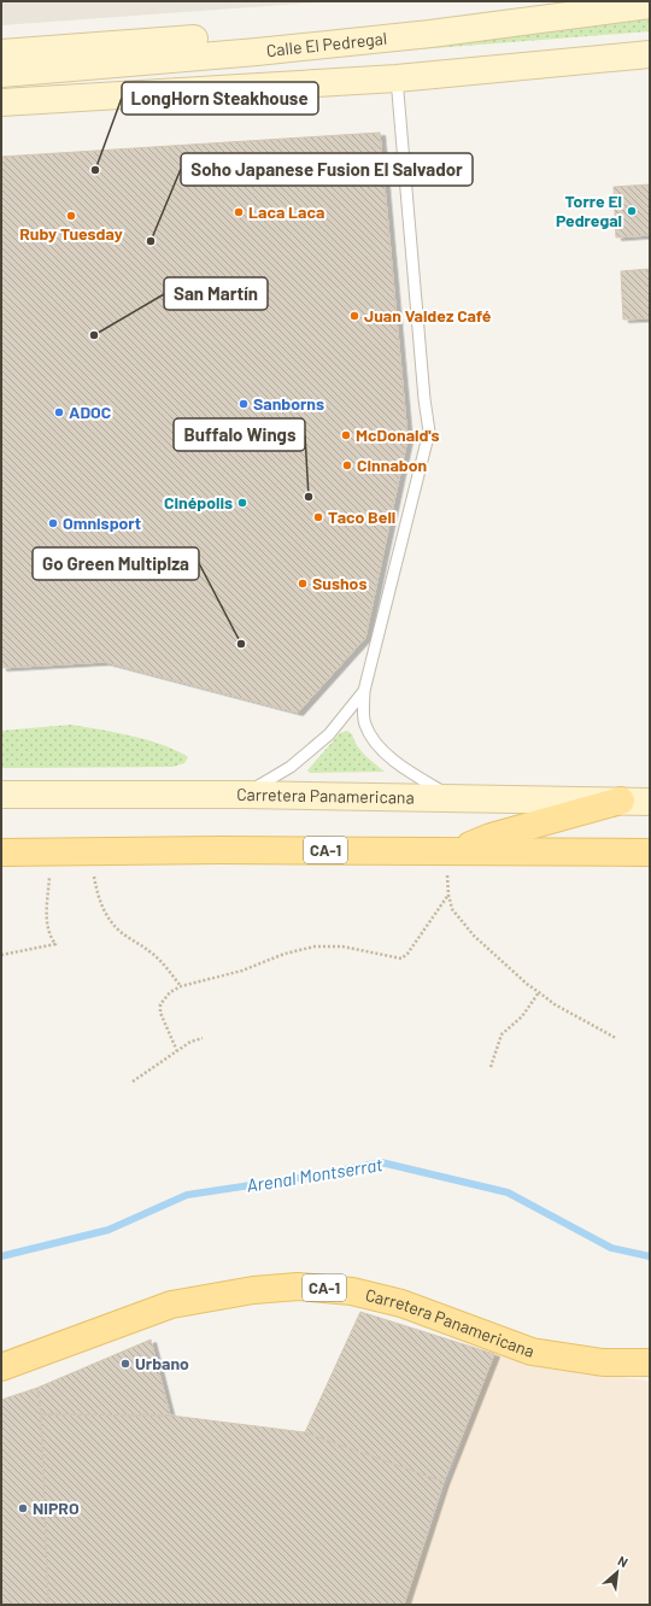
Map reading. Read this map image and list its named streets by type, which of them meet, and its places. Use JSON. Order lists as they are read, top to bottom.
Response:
{
  "streets": {
    "main road": ["Calle El Pedregal", "Carretera Panamericana", "CA-1"]
  },
  "water": ["Arenal Montserrat"],
  "places": [
    "LongHorn Steakhouse",
    "Torre El Pedregal",
    "Laca Laca",
    "Ruby Tuesday",
    "Soho Japanese Fusion El Salvador",
    "Juan Valdez Café",
    "San Martín",
    "Sanborns",
    "ADOC",
    "McDonald's",
    "Cinnabon",
    "Buffalo Wings",
    "Cinépolis",
    "Taco Bell",
    "Omnisport",
    "Sushos",
    "Go Green Multiplza",
    "Urbano",
    "NIPRO"
  ],
  "north": "top right"
}
